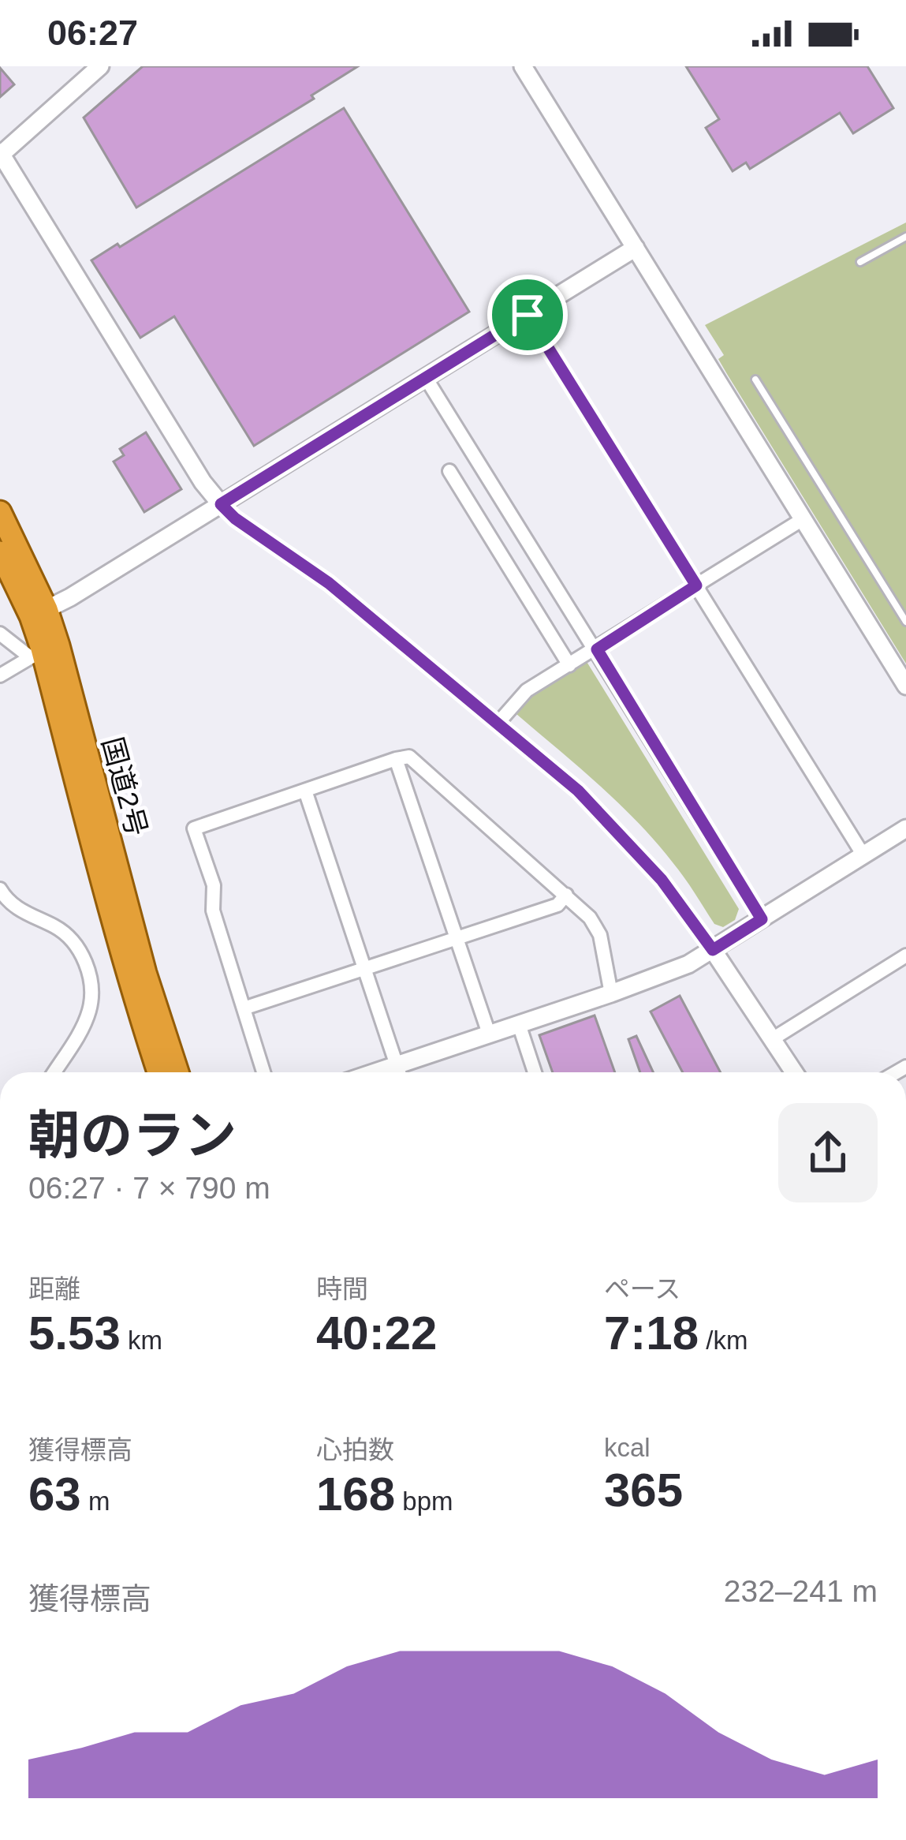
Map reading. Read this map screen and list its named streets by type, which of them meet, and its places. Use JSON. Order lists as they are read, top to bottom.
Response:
{
  "streets": {
    "highway": ["国道2号"]
  },
  "page": {
    "status": "06:27",
    "heading": ["朝のラン", "06:27 · 7 × 790 m"],
    "stats": [
      ["距離", "5.53 km"],
      ["時間", "40:22"],
      ["ペース", "7:18 /km"],
      ["獲得標高", "63 m"],
      ["心拍数", "168 bpm"],
      ["kcal", "365"]
    ],
    "chart": ["獲得標高", "232–241 m"]
  }
}
